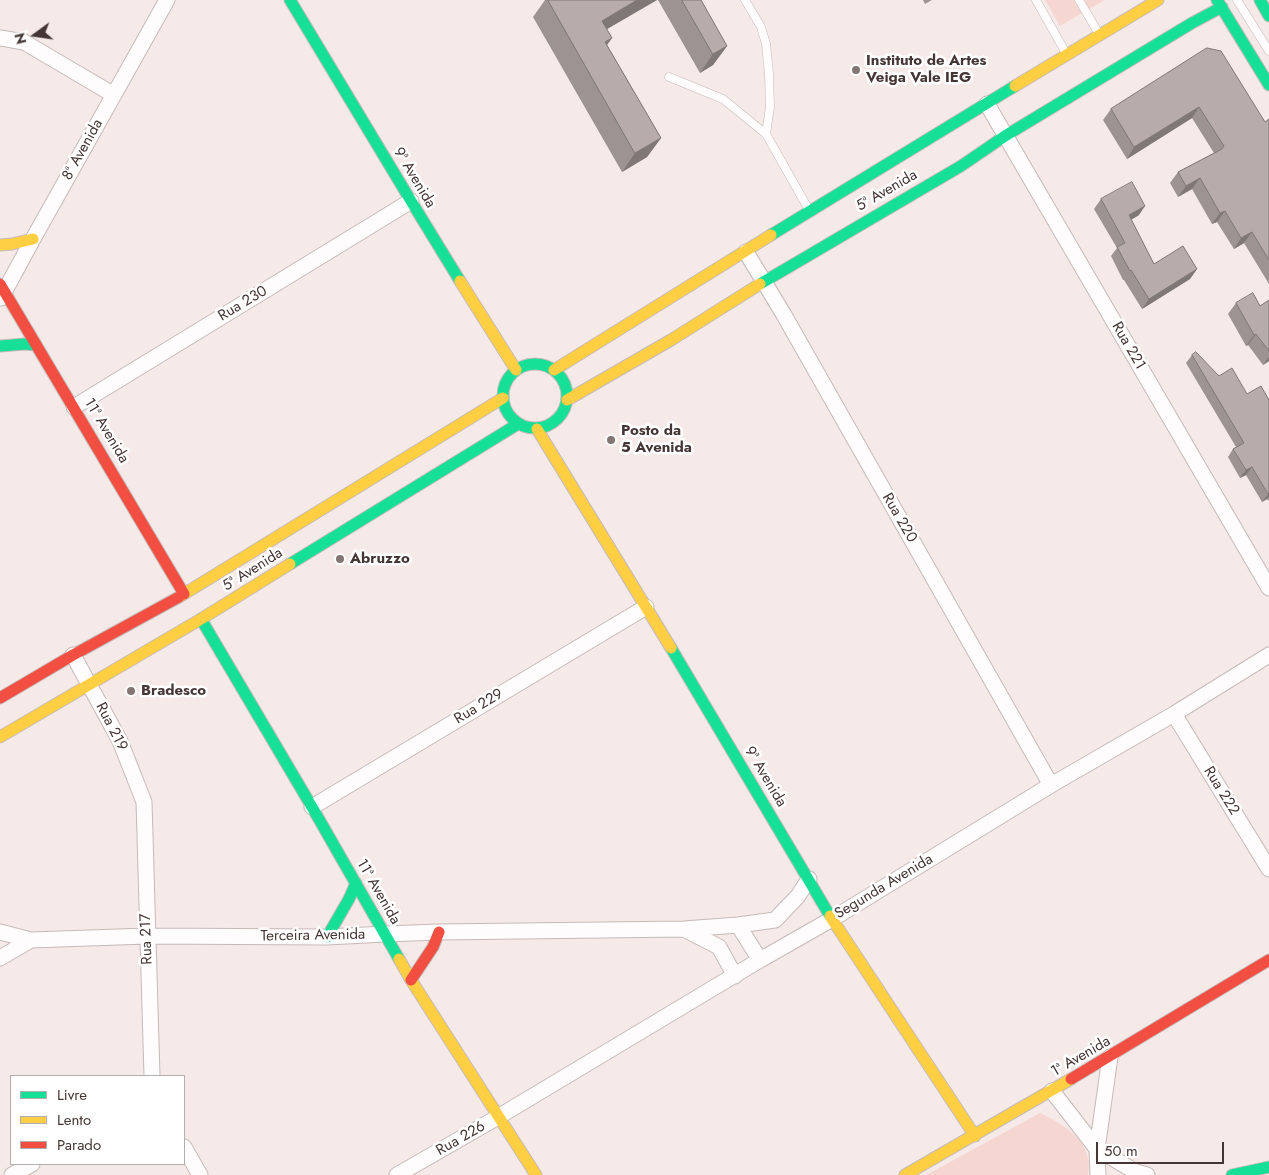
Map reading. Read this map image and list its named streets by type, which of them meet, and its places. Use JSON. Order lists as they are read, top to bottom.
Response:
{
  "streets": {
    "main road": [
      "9ª Avenida",
      "5ª Avenida",
      "11ª Avenida",
      "1ª Avenida"
    ],
    "street": [
      "8ª Avenida",
      "Rua 230",
      "Rua 221",
      "Rua 220",
      "Rua 229",
      "Rua 219",
      "Rua 222",
      "Segunda Avenida",
      "Terceira Avenida",
      "Rua 217",
      "Rua 226"
    ]
  },
  "crossings": [
    ["8ª Avenida", "11ª Avenida"],
    ["9ª Avenida", "5ª Avenida"],
    ["9ª Avenida", "Rua 230"],
    ["9ª Avenida", "Rua 229"],
    ["9ª Avenida", "Segunda Avenida"],
    ["9ª Avenida", "Terceira Avenida"],
    ["9ª Avenida", "1ª Avenida"],
    ["5ª Avenida", "Rua 221"],
    ["5ª Avenida", "11ª Avenida"],
    ["5ª Avenida", "Rua 220"],
    ["5ª Avenida", "Rua 219"],
    ["Rua 230", "11ª Avenida"],
    ["11ª Avenida", "Rua 229"],
    ["11ª Avenida", "Segunda Avenida"],
    ["11ª Avenida", "Terceira Avenida"],
    ["11ª Avenida", "Rua 226"],
    ["Rua 220", "Segunda Avenida"],
    ["Rua 219", "Rua 217"],
    ["Rua 222", "Segunda Avenida"],
    ["Segunda Avenida", "Terceira Avenida"],
    ["Segunda Avenida", "Rua 226"],
    ["Terceira Avenida", "Rua 217"]
  ],
  "places": [
    "Instituto de Artes Veiga Vale IEG",
    "Posto da 5 Avenida",
    "Abruzzo",
    "Bradesco"
  ],
  "legend": ["Livre", "Lento", "Parado"],
  "scale_bar": "50 m",
  "north": "left"
}
